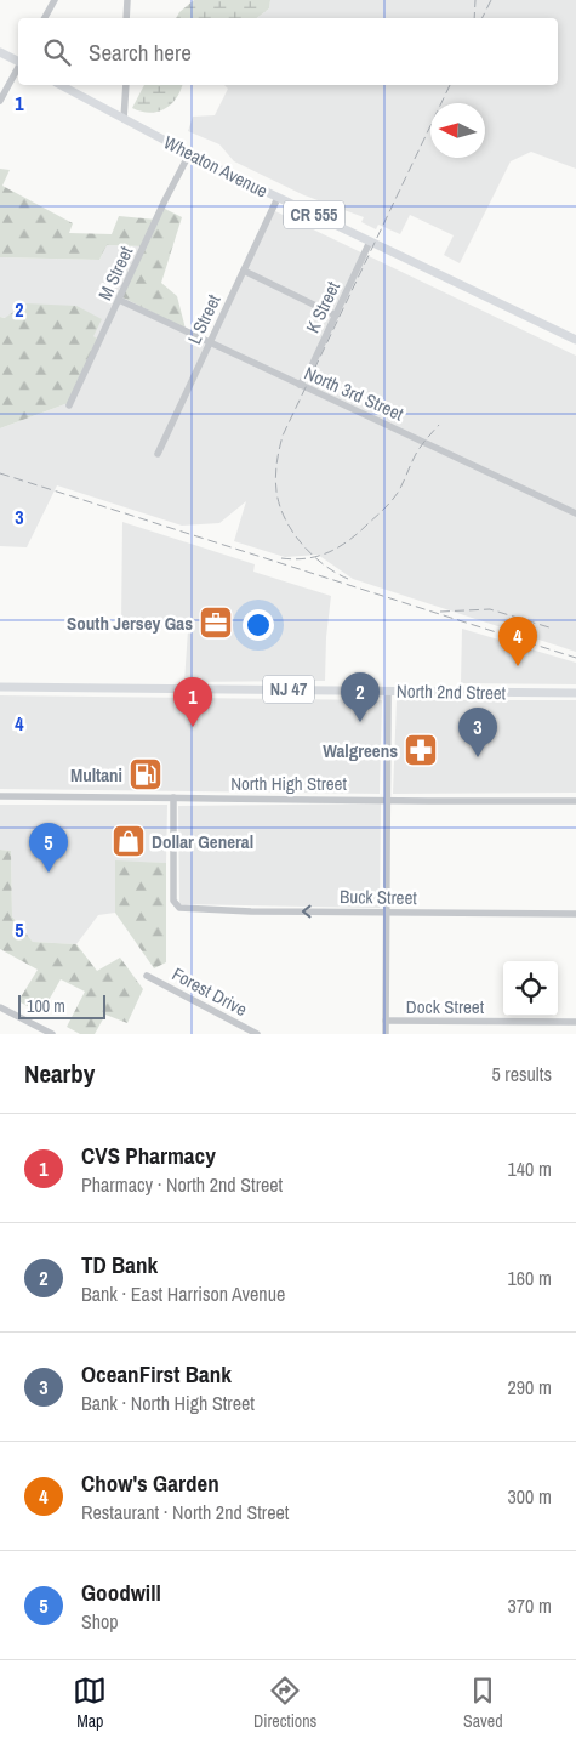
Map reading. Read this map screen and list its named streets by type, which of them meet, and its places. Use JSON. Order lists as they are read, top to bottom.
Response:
{
  "streets": {
    "main road": [
      "Wheaton Avenue",
      "CR 555",
      "NJ 47",
      "North 2nd Street"
    ],
    "street": [
      "M Street",
      "K Street",
      "L Street",
      "North 3rd Street",
      "North High Street",
      "Buck Street",
      "Forest Drive",
      "Dock Street"
    ]
  },
  "crossings": [
    ["Wheaton Avenue", "M Street"],
    ["Wheaton Avenue", "K Street"],
    ["Wheaton Avenue", "L Street"],
    ["M Street", "North 3rd Street"],
    ["K Street", "North 3rd Street"],
    ["L Street", "North 3rd Street"],
    ["North High Street", "Buck Street"]
  ],
  "places": {
    "office": ["South Jersey Gas"],
    "pharmacy": ["Walgreens"],
    "fuel station": ["Multani"],
    "shop": ["Dollar General"]
  },
  "scale_bar": "100 m",
  "north": "left",
  "page": {
    "search": "Search here",
    "pins": [
      "4",
      "2",
      "1",
      "3",
      "5"
    ],
    "scale": "100 m",
    "heading": ["Nearby", "5 results"],
    "list": [
      {
        "mark": "1",
        "name": "CVS Pharmacy",
        "note": "Pharmacy · North 2nd Street",
        "value": "140 m"
      },
      {
        "mark": "2",
        "name": "TD Bank",
        "note": "Bank · East Harrison Avenue",
        "value": "160 m"
      },
      {
        "mark": "3",
        "name": "OceanFirst Bank",
        "note": "Bank · North High Street",
        "value": "290 m"
      },
      {
        "mark": "4",
        "name": "Chow's Garden",
        "note": "Restaurant · North 2nd Street",
        "value": "300 m"
      },
      {
        "mark": "5",
        "name": "Goodwill",
        "note": "Shop",
        "value": "370 m"
      }
    ],
    "nav": ["Map", "Directions", "Saved"]
  },
  "grid": {
    "rows": [
      "1",
      "2",
      "3",
      "4",
      "5"
    ]
  }
}
